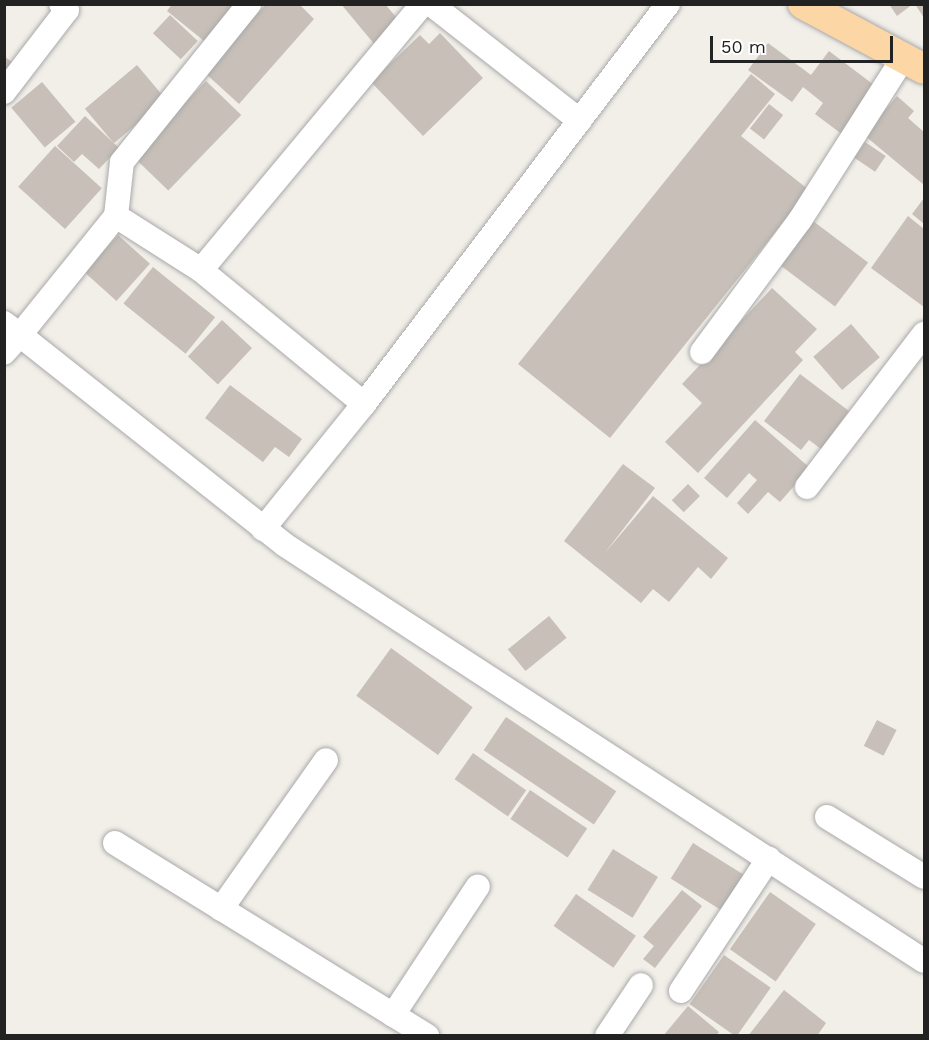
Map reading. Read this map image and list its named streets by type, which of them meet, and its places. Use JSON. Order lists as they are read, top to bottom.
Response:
{
  "scale_bar": "50 m"
}
